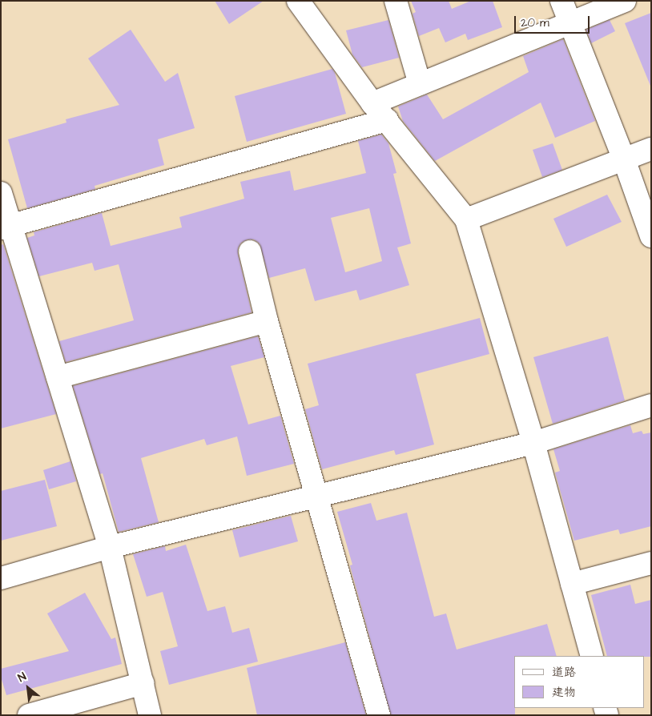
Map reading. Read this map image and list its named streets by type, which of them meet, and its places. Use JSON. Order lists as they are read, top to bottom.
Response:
{
  "legend": ["道路", "建物"],
  "scale_bar": "20 m",
  "north": "top left"
}
